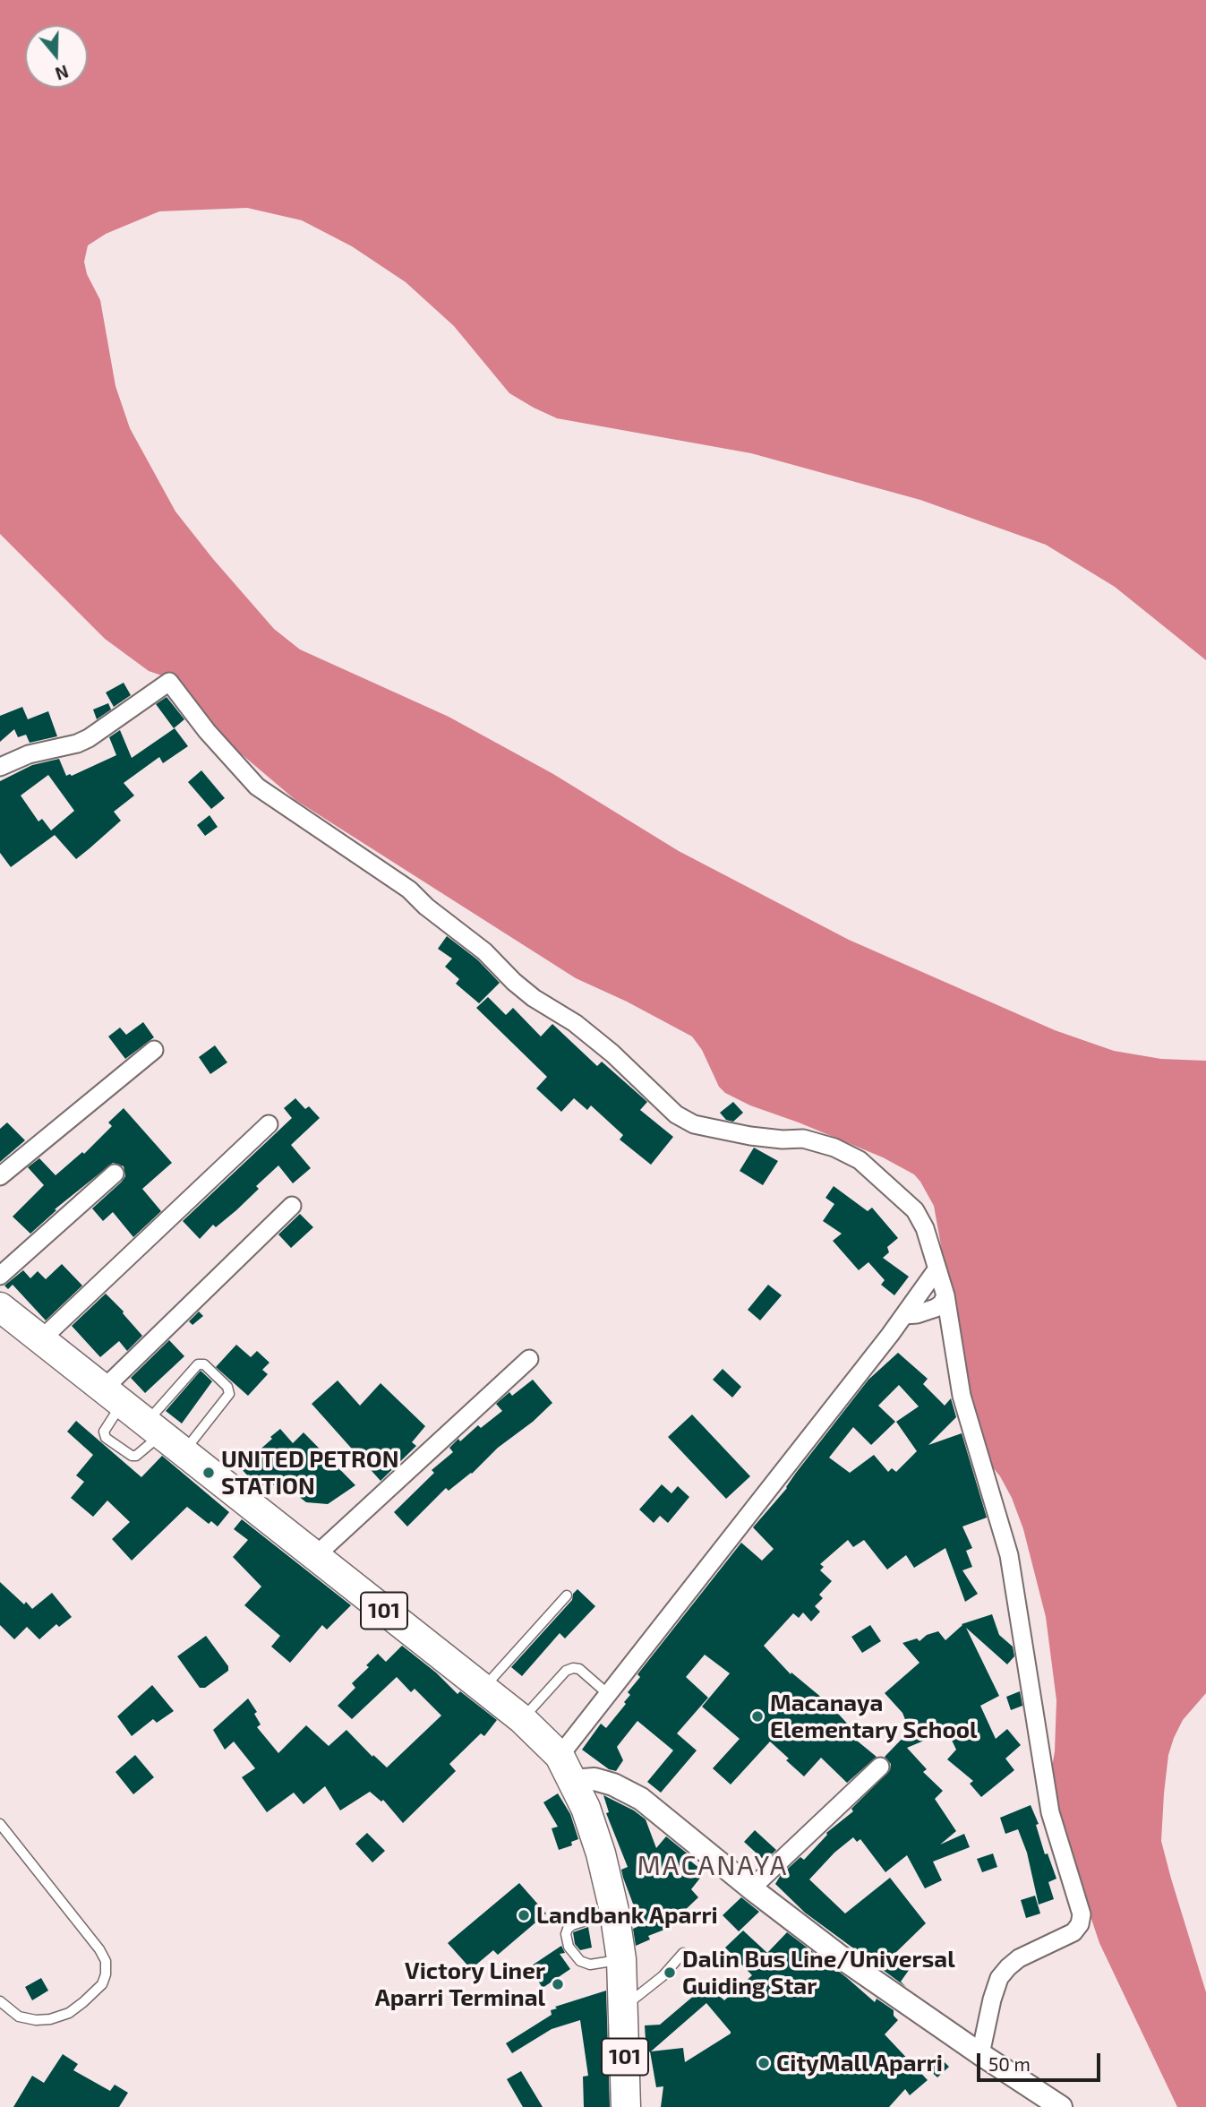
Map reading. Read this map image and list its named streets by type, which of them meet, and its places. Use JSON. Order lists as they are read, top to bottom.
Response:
{
  "streets": {
    "main road": ["101"]
  },
  "districts": ["MACANAYA"],
  "places": [
    "UNITED PETRON STATION",
    "Macanaya Elementary School",
    "Landbank Aparri",
    "Dalin Bus Line/Universal Guiding Star",
    "Victory Liner Aparri Terminal",
    "CityMall Aparri"
  ],
  "scale_bar": "50 m",
  "north": "bottom"
}
